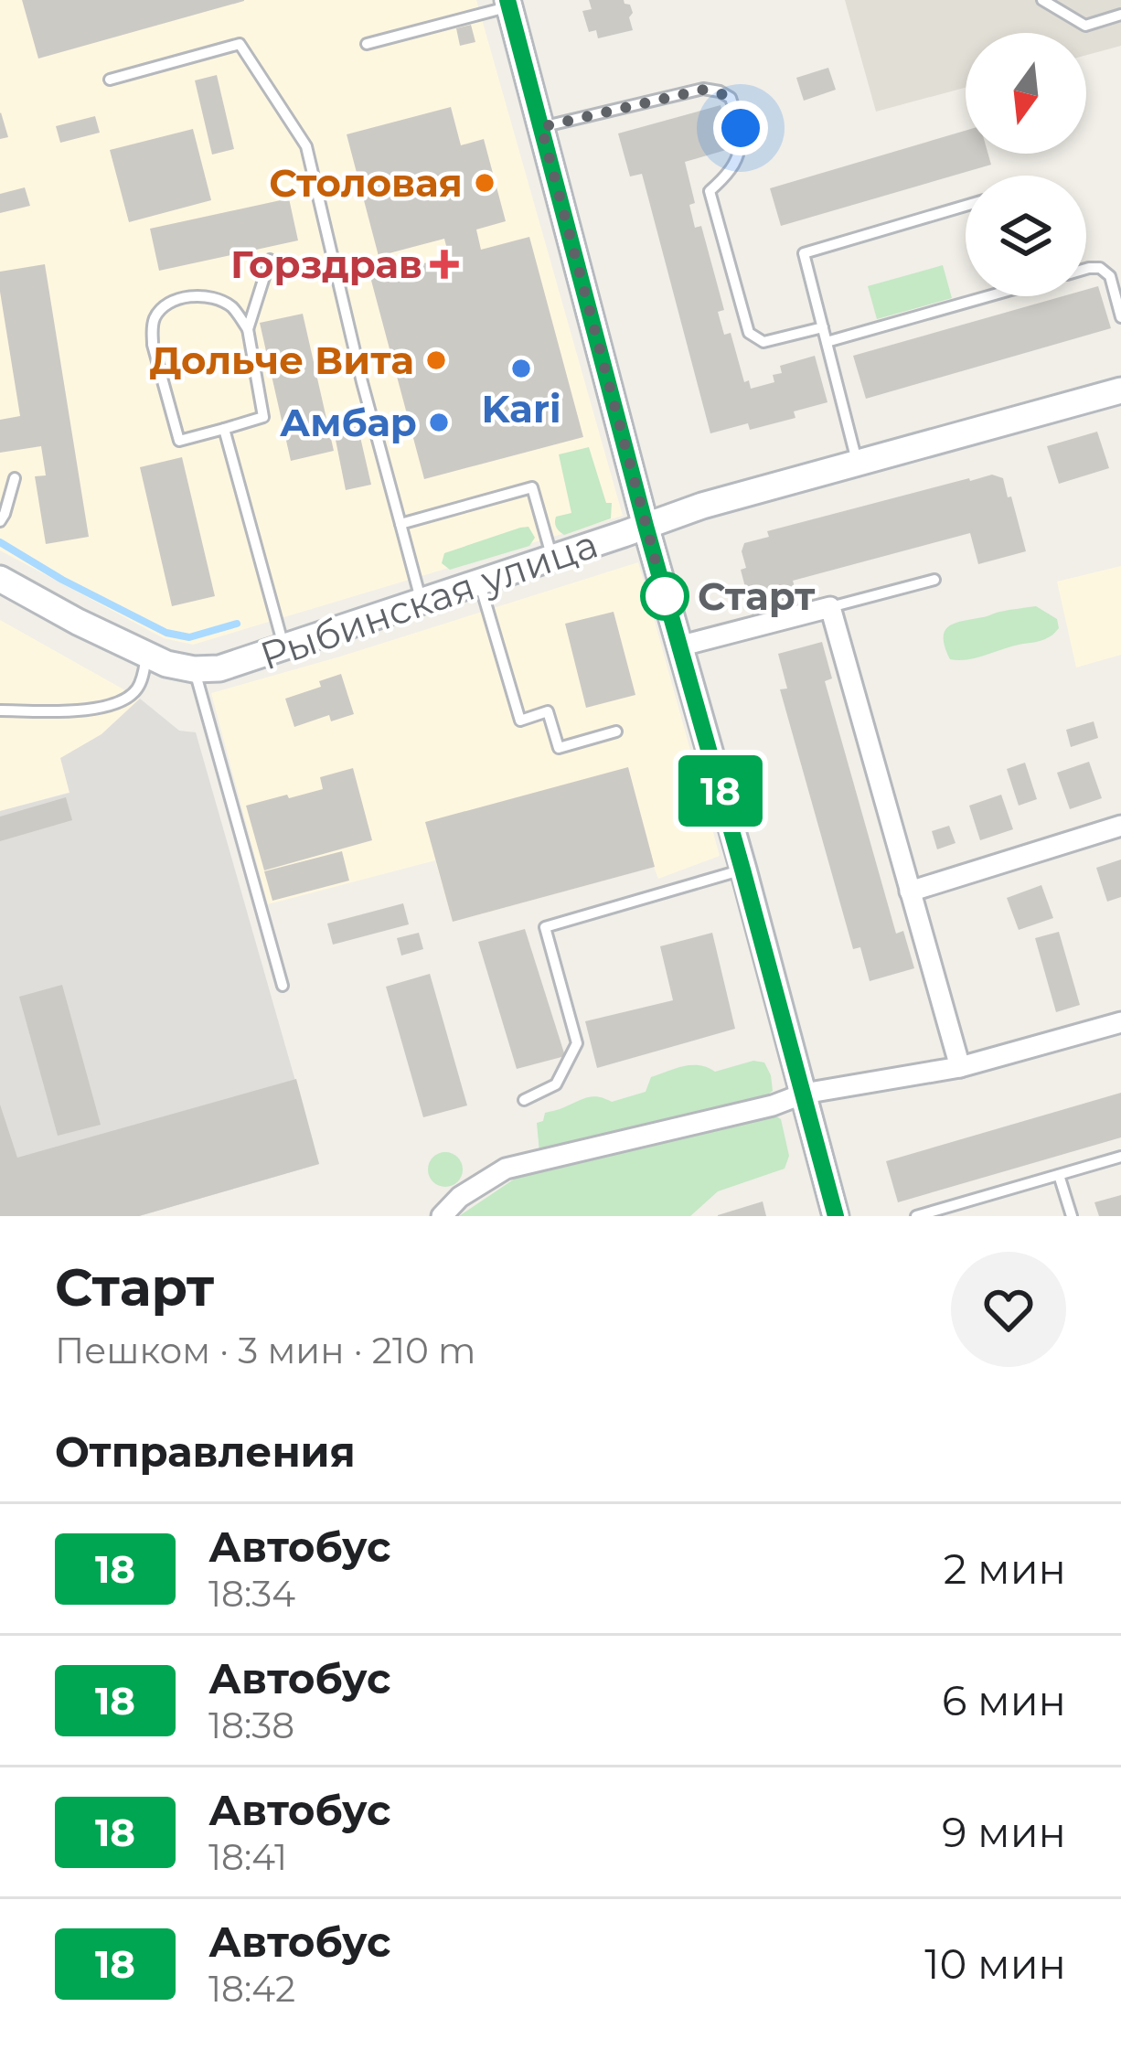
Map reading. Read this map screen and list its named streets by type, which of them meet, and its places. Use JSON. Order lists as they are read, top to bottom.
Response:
{
  "streets": {
    "street": ["Рыбинская улица"]
  },
  "places": {
    "other": [
      "Столовая",
      "Дольче Вита",
      "Kari",
      "Амбар",
      "Старт"
    ],
    "health": ["Горздрав"]
  },
  "lines": ["bus line 18"],
  "north": "bottom",
  "page": {
    "on_map": "18",
    "heading": [
      ["Старт", "Пешком · 3 мин · 210 m"],
      "Отправления"
    ],
    "list": [
      {
        "mark": "18",
        "name": "Автобус",
        "note": "18:34",
        "value": "2 мин"
      },
      {
        "mark": "18",
        "name": "Автобус",
        "note": "18:38",
        "value": "6 мин"
      },
      {
        "mark": "18",
        "name": "Автобус",
        "note": "18:41",
        "value": "9 мин"
      },
      {
        "mark": "18",
        "name": "Автобус",
        "note": "18:42",
        "value": "10 мин"
      }
    ]
  }
}
